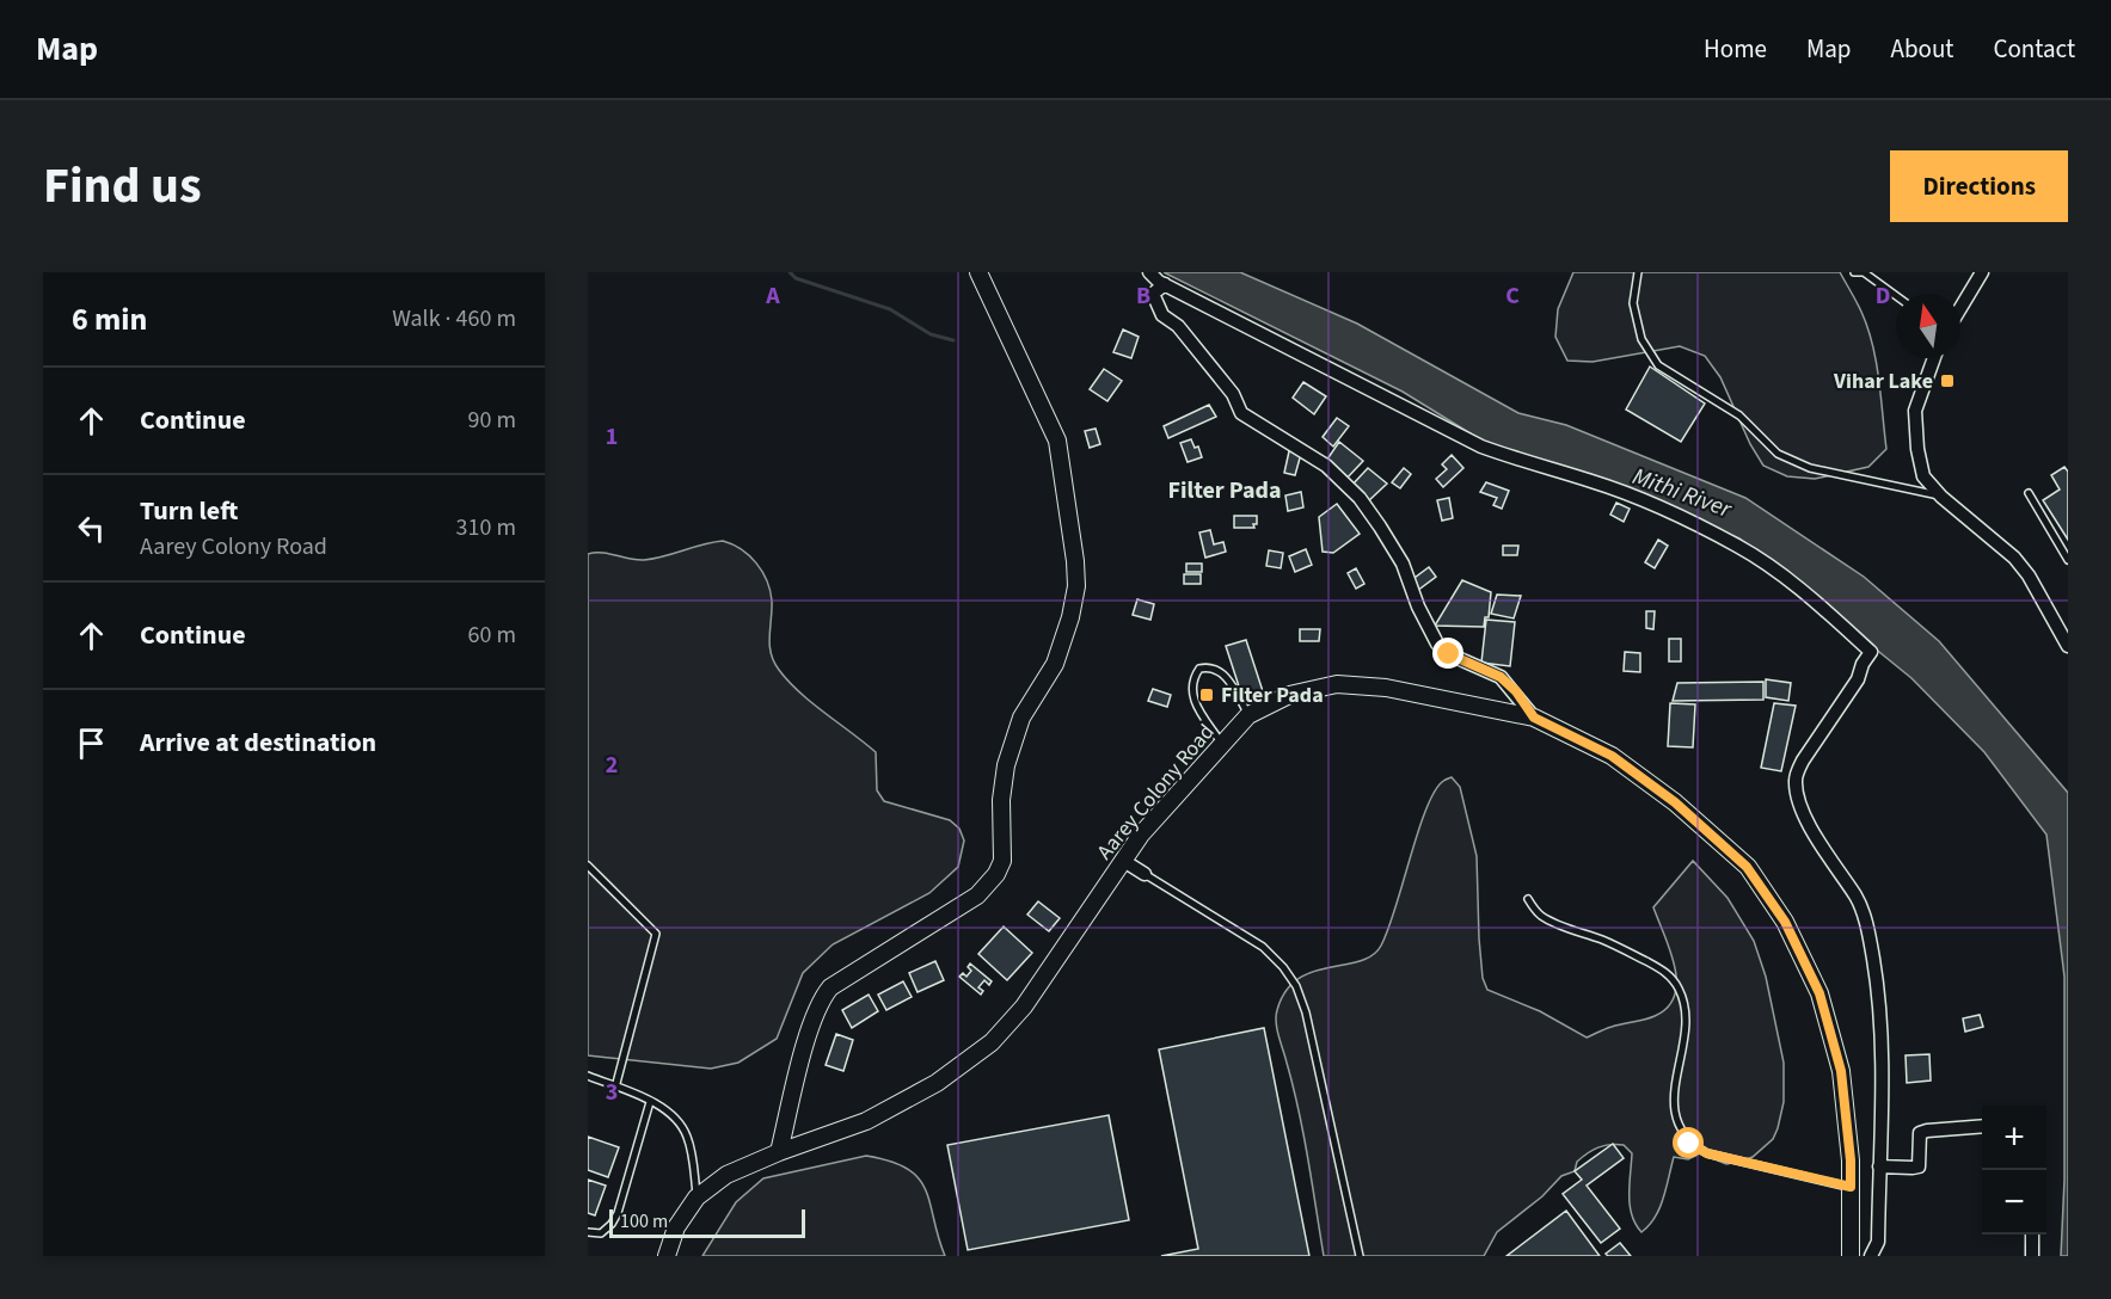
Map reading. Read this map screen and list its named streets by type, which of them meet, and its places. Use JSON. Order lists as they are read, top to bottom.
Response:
{
  "streets": {
    "main road": ["Aarey Colony Road"]
  },
  "districts": ["Filter Pada"],
  "water": ["Mithi River"],
  "places": {
    "transit": ["Vihar Lake", "Filter Pada"]
  },
  "scale_bar": "100 m",
  "north": "top",
  "page": {
    "header": "Map",
    "nav": [
      "Home",
      "Map",
      "About",
      "Contact"
    ],
    "title": "Find us",
    "buttons": "Directions",
    "heading": ["6 min", "Walk · 460 m"],
    "list": [
      ["Continue", "90 m"],
      ["Turn left", "Aarey Colony Road", "310 m"],
      ["Continue", "60 m"],
      "Arrive at destination"
    ],
    "map_buttons": ["+", "−"],
    "scale": "100 m"
  },
  "grid": {
    "columns": [
      "A",
      "B",
      "C",
      "D"
    ],
    "rows": ["1", "2", "3"]
  }
}
